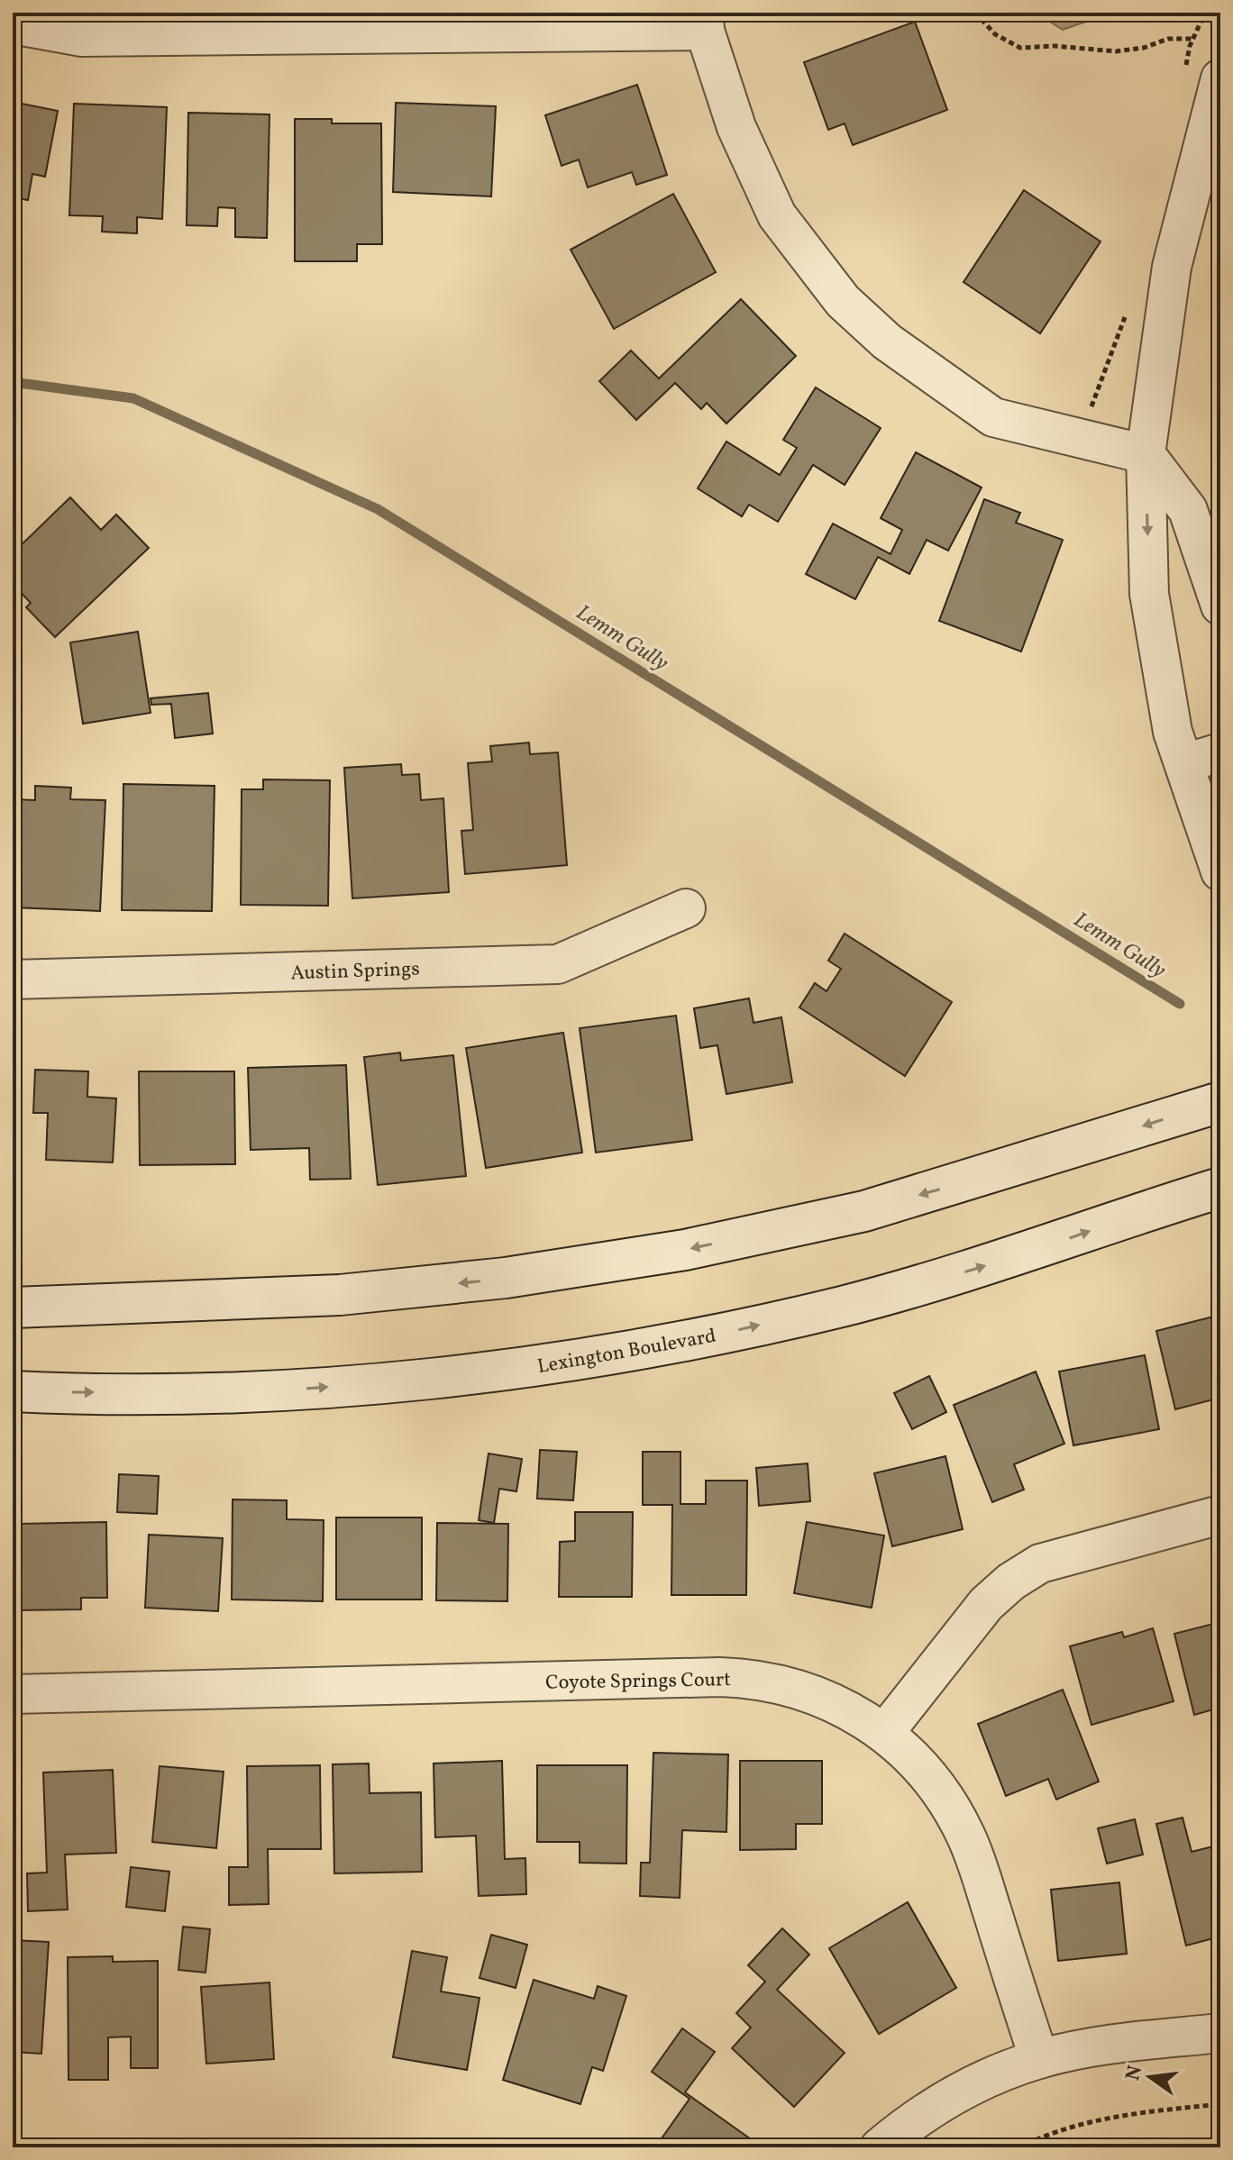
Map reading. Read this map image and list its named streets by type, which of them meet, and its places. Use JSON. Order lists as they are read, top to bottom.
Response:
{
  "streets": {
    "main road": ["Lexington Boulevard"],
    "street": ["Austin Springs", "Coyote Springs Court"]
  },
  "water": ["Lemm Gully"],
  "north": "left"
}
